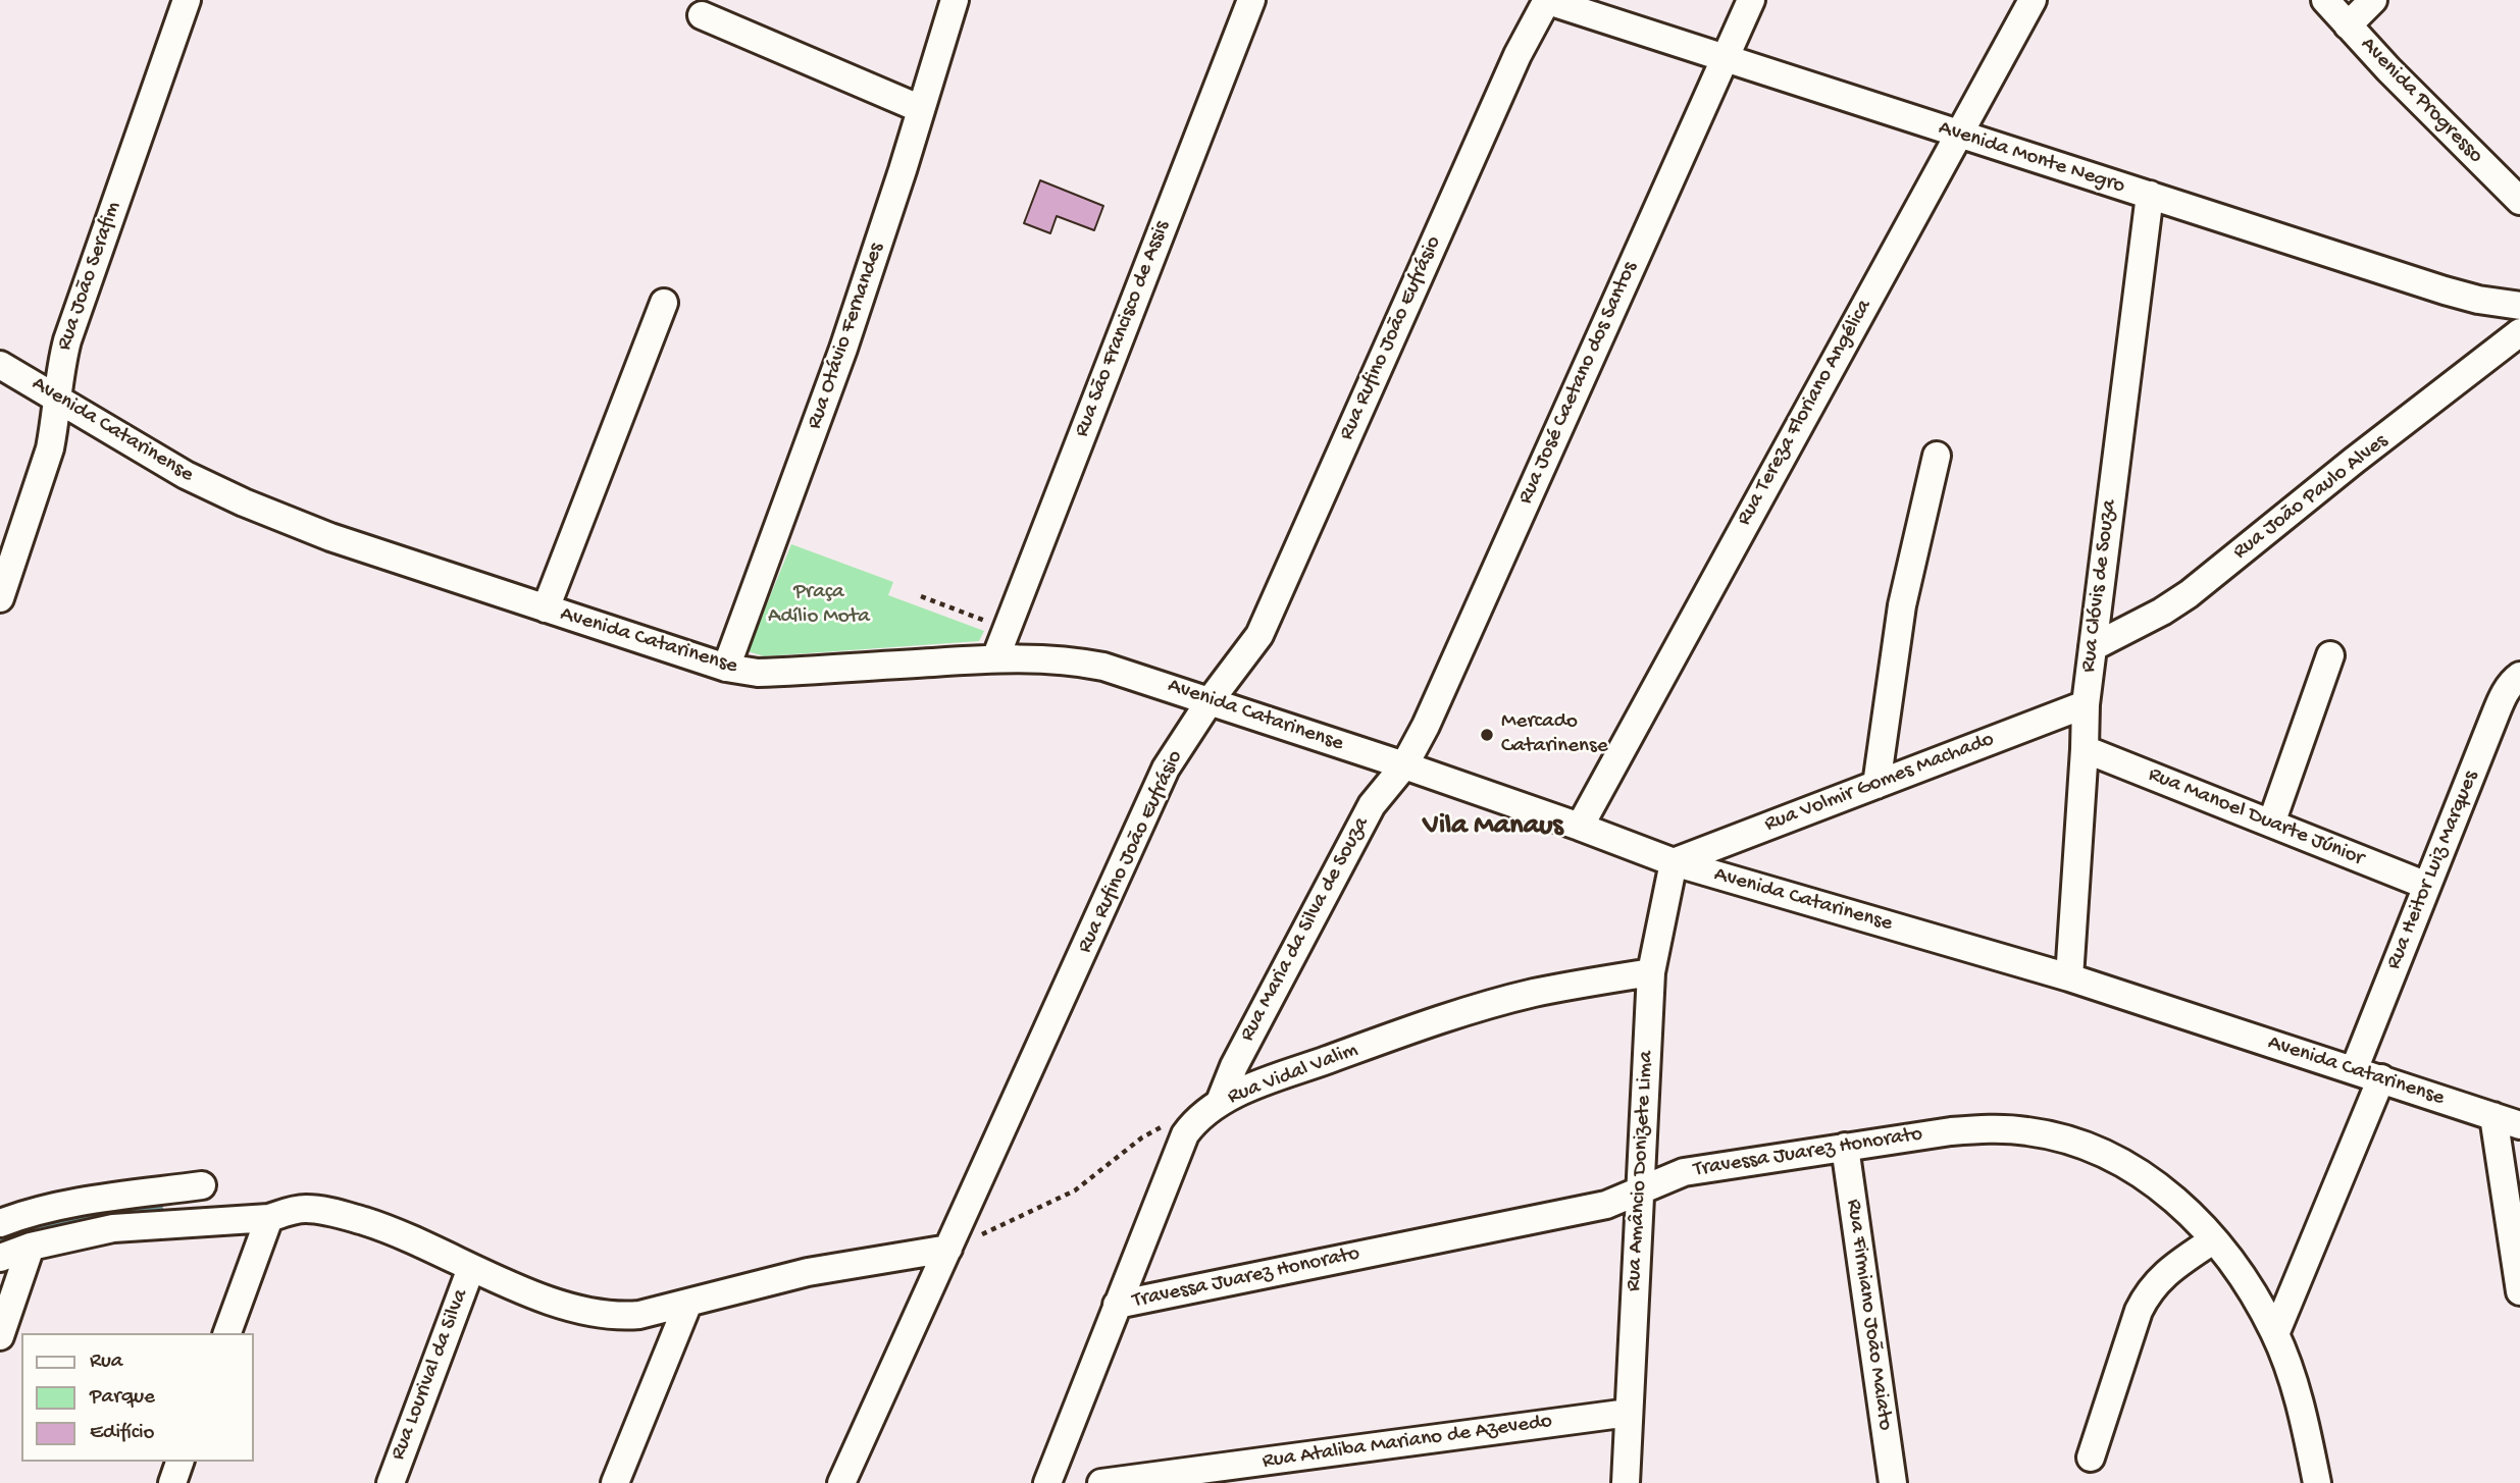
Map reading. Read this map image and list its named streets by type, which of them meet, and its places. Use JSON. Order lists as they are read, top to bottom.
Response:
{
  "streets": {
    "street": [
      "Avenida Progresso",
      "Avenida Monte Negro",
      "Rua João Serafim",
      "Rua São Francisco de Assis",
      "Rua Otávio Fernandes",
      "Rua Rufino João Eufrásio",
      "Rua José Caetano dos Santos",
      "Rua Tereza Floriano Angélica",
      "Avenida Catarinense",
      "Rua João Paulo Alves",
      "Rua Clóvis de Souza",
      "Rua Volmir Gomes Machado",
      "Rua Manoel Duarte Júnior",
      "Rua Heitor Luiz Marques",
      "Rua Maria da Silva de Souza",
      "Rua Vidal Valim",
      "Travessa Juarez Honorato",
      "Rua Amâncio Donizete Lima",
      "Rua Firmiano João Maiato",
      "Rua Lourival da Silva",
      "Rua Ataliba Mariano de Azevedo"
    ]
  },
  "crossings": [
    ["Avenida Monte Negro", "Rua Rufino João Eufrásio"],
    ["Avenida Monte Negro", "Rua José Caetano dos Santos"],
    ["Avenida Monte Negro", "Rua Tereza Floriano Angélica"],
    ["Avenida Monte Negro", "Rua Clóvis de Souza"],
    ["Rua João Serafim", "Avenida Catarinense"],
    ["Rua São Francisco de Assis", "Avenida Catarinense"],
    ["Rua Otávio Fernandes", "Avenida Catarinense"],
    ["Rua Rufino João Eufrásio", "Avenida Catarinense"],
    ["Rua José Caetano dos Santos", "Avenida Catarinense"],
    ["Rua José Caetano dos Santos", "Rua Maria da Silva de Souza"],
    ["Rua Tereza Floriano Angélica", "Avenida Catarinense"],
    ["Avenida Catarinense", "Rua Clóvis de Souza"],
    ["Avenida Catarinense", "Rua Volmir Gomes Machado"],
    ["Avenida Catarinense", "Rua Heitor Luiz Marques"],
    ["Avenida Catarinense", "Rua Maria da Silva de Souza"],
    ["Avenida Catarinense", "Rua Amâncio Donizete Lima"],
    ["Rua João Paulo Alves", "Rua Clóvis de Souza"],
    ["Rua Clóvis de Souza", "Rua Volmir Gomes Machado"],
    ["Rua Clóvis de Souza", "Rua Manoel Duarte Júnior"],
    ["Rua Volmir Gomes Machado", "Rua Amâncio Donizete Lima"],
    ["Rua Manoel Duarte Júnior", "Rua Heitor Luiz Marques"],
    ["Rua Maria da Silva de Souza", "Rua Vidal Valim"],
    ["Rua Vidal Valim", "Travessa Juarez Honorato"],
    ["Rua Vidal Valim", "Rua Amâncio Donizete Lima"],
    ["Travessa Juarez Honorato", "Rua Amâncio Donizete Lima"],
    ["Travessa Juarez Honorato", "Rua Firmiano João Maiato"],
    ["Rua Amâncio Donizete Lima", "Rua Ataliba Mariano de Azevedo"]
  ],
  "districts": ["Vila Manaus"],
  "parks": ["Praça Adílio Mota"],
  "places": ["Mercado Catarinense"],
  "legend": ["Rua", "Parque", "Edifício"]
}
